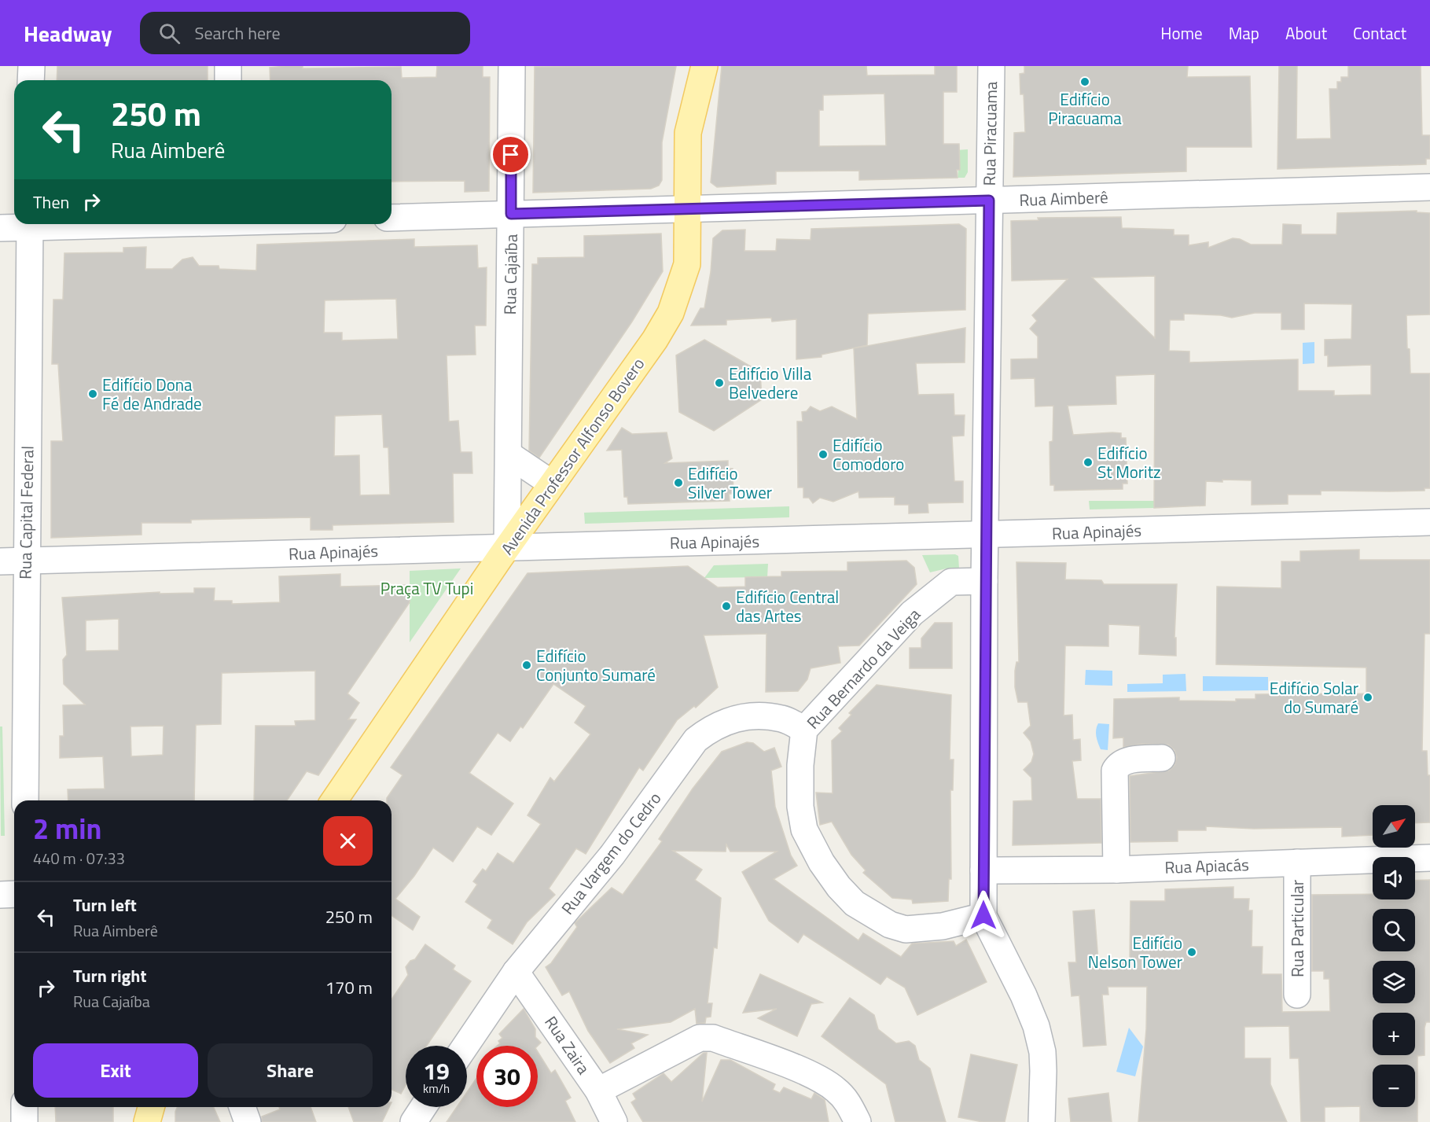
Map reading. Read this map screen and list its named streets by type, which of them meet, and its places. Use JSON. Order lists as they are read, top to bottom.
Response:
{
  "streets": {
    "main road": ["Avenida Professor Alfonso Bovero"],
    "street": [
      "Rua Piracuama",
      "Rua Aimberê",
      "Rua Cajaíba",
      "Rua Capital Federal",
      "Rua Apinajés",
      "Rua Bernardo da Veiga",
      "Rua Vargem do Cedro",
      "Rua Apiacás",
      "Rua Particular",
      "Rua Zaira"
    ]
  },
  "crossings": [
    ["Rua Piracuama", "Rua Aimberê"],
    ["Rua Piracuama", "Rua Apinajés"],
    ["Rua Piracuama", "Rua Bernardo da Veiga"],
    ["Rua Piracuama", "Rua Apiacás"],
    ["Rua Aimberê", "Rua Cajaíba"],
    ["Rua Aimberê", "Avenida Professor Alfonso Bovero"],
    ["Rua Cajaíba", "Avenida Professor Alfonso Bovero"],
    ["Rua Cajaíba", "Rua Apinajés"],
    ["Avenida Professor Alfonso Bovero", "Rua Apinajés"],
    ["Rua Capital Federal", "Rua Apinajés"],
    ["Rua Bernardo da Veiga", "Rua Vargem do Cedro"],
    ["Rua Vargem do Cedro", "Rua Zaira"],
    ["Rua Apiacás", "Rua Particular"]
  ],
  "parks": ["Praça TV Tupi"],
  "places": [
    "Edifício Piracuama",
    "Edifício Villa Belvedere",
    "Edifício Dona Fé de Andrade",
    "Edifício Comodoro",
    "Edifício St Moritz",
    "Edifício Silver Tower",
    "Edifício Central das Artes",
    "Edifício Conjunto Sumaré",
    "Edifício Solar do Sumaré",
    "Edifício Nelson Tower"
  ],
  "north": "top right",
  "page": {
    "header": "Headway",
    "search": "Search here",
    "nav": [
      "Home",
      "Map",
      "About",
      "Contact"
    ],
    "turn": ["250 m", "Rua Aimberê"],
    "then": "Then",
    "heading": ["2 min", "440 m · 07:33"],
    "map_buttons": ["+", "−"],
    "list": [
      {
        "name": "Turn left",
        "note": "Rua Aimberê",
        "value": "250 m"
      },
      {
        "name": "Turn right",
        "note": "Rua Cajaíba",
        "value": "170 m"
      }
    ],
    "buttons": ["Exit", "Share"],
    "speed": "19 km/h",
    "limit": "30"
  }
}
